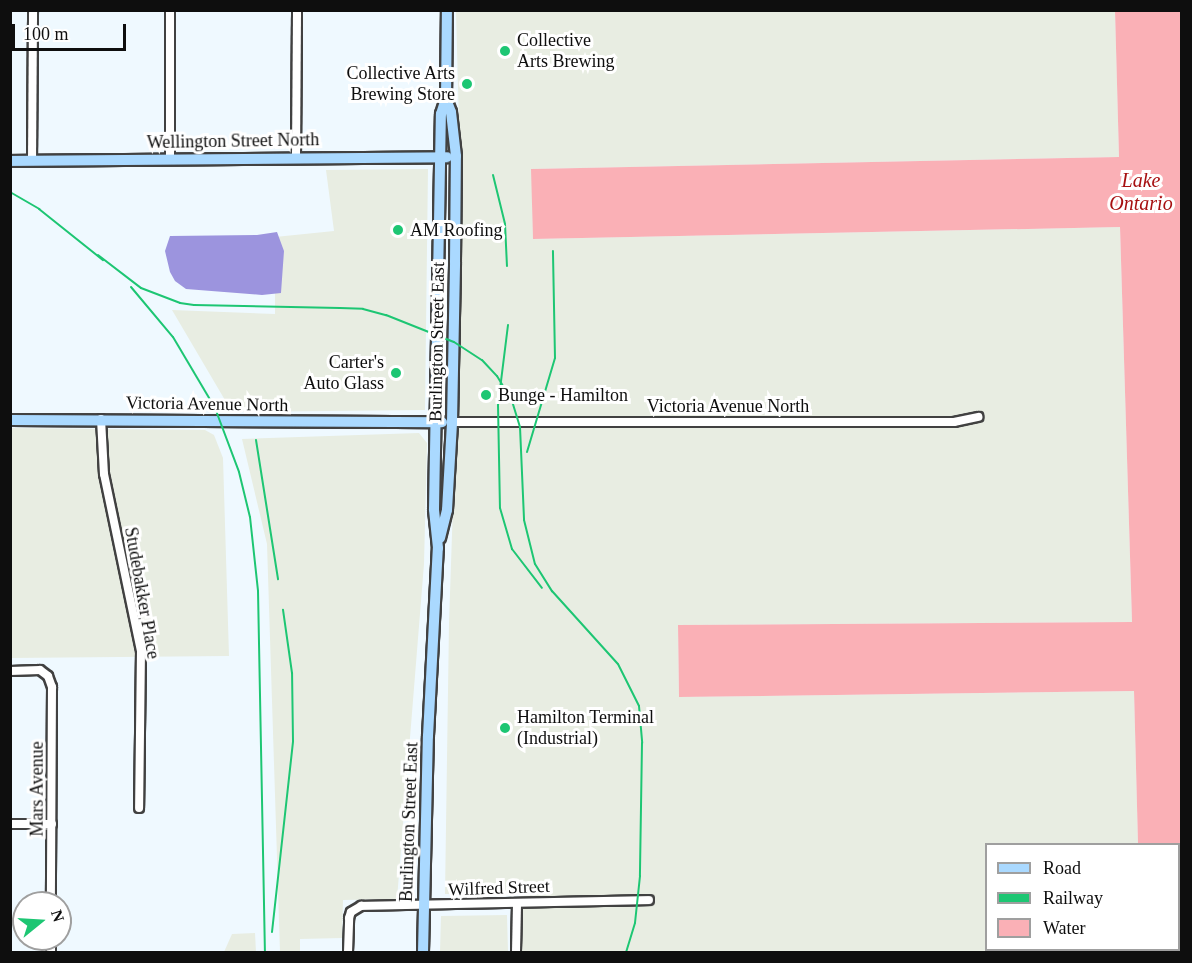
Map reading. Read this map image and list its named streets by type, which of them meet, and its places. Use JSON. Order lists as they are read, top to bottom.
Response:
{
  "streets": {
    "main road": ["Wellington Street North", "Burlington Street East", "Victoria Avenue North"],
    "street": ["Studebakker Place", "Mars Avenue", "Wilfred Street"]
  },
  "crossings": [
    ["Wellington Street North", "Burlington Street East"],
    ["Burlington Street East", "Victoria Avenue North"],
    ["Burlington Street East", "Wilfred Street"],
    ["Victoria Avenue North", "Studebakker Place"]
  ],
  "water": ["Lake Ontario"],
  "places": [
    "Collective Arts Brewing",
    "Collective Arts Brewing Store",
    "AM Roofing",
    "Carter's Auto Glass",
    "Bunge - Hamilton",
    "Hamilton Terminal (Industrial)"
  ],
  "legend": ["Road", "Railway", "Water"],
  "scale_bar": "100 m",
  "north": "right"
}
